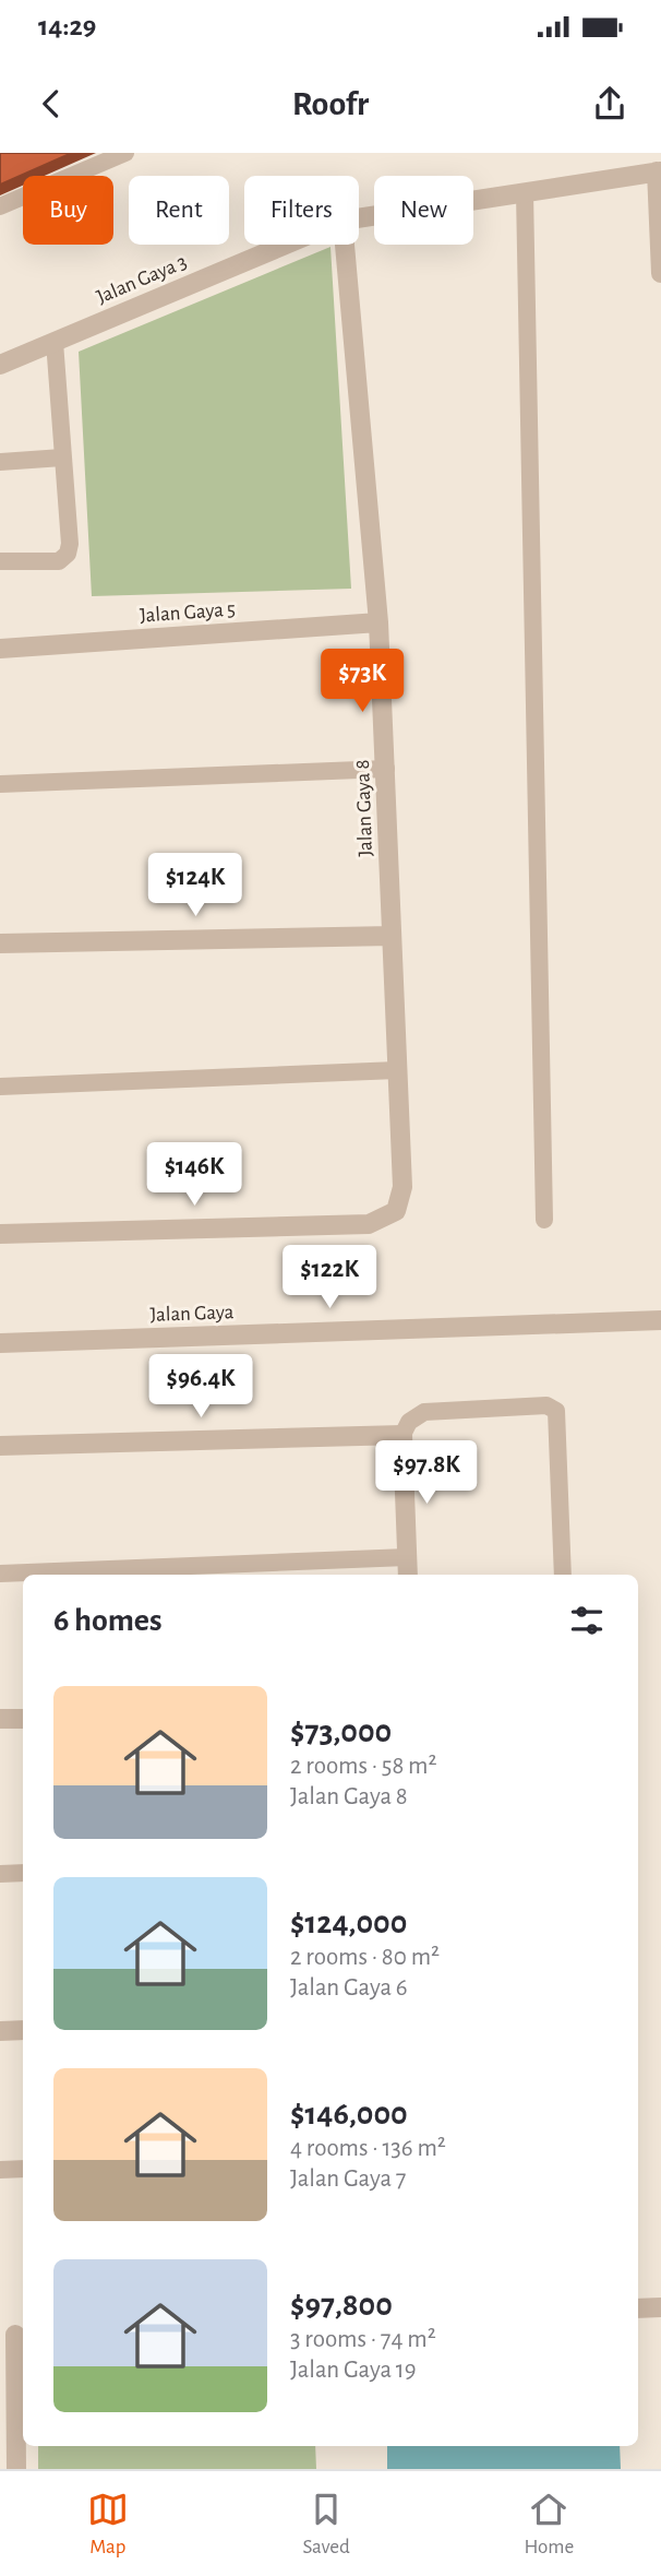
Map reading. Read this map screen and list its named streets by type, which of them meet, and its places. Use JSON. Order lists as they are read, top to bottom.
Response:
{
  "streets": {
    "street": [
      "Jalan Gaya 3",
      "Jalan Gaya 5",
      "Jalan Gaya 8",
      "Jalan Gaya"
    ]
  },
  "crossings": [
    ["Jalan Gaya 5", "Jalan Gaya 8"]
  ],
  "page": {
    "status": "14:29",
    "header": "Roofr",
    "chip": [
      "Buy",
      "Rent",
      "Filters",
      "New"
    ],
    "price": [
      "$73K",
      "$124K",
      "$146K",
      "$122K",
      "$96.4K",
      "$97.8K"
    ],
    "heading": "6 homes",
    "list": [
      {
        "name": "$73,000",
        "note": "2 rooms · 58 m² · Jalan Gaya 8"
      },
      {
        "name": "$124,000",
        "note": "2 rooms · 80 m² · Jalan Gaya 6"
      },
      {
        "name": "$146,000",
        "note": "4 rooms · 136 m² · Jalan Gaya 7"
      },
      {
        "name": "$97,800",
        "note": "3 rooms · 74 m² · Jalan Gaya 19"
      }
    ],
    "tabs": ["Map", "Saved", "Home"]
  }
}
